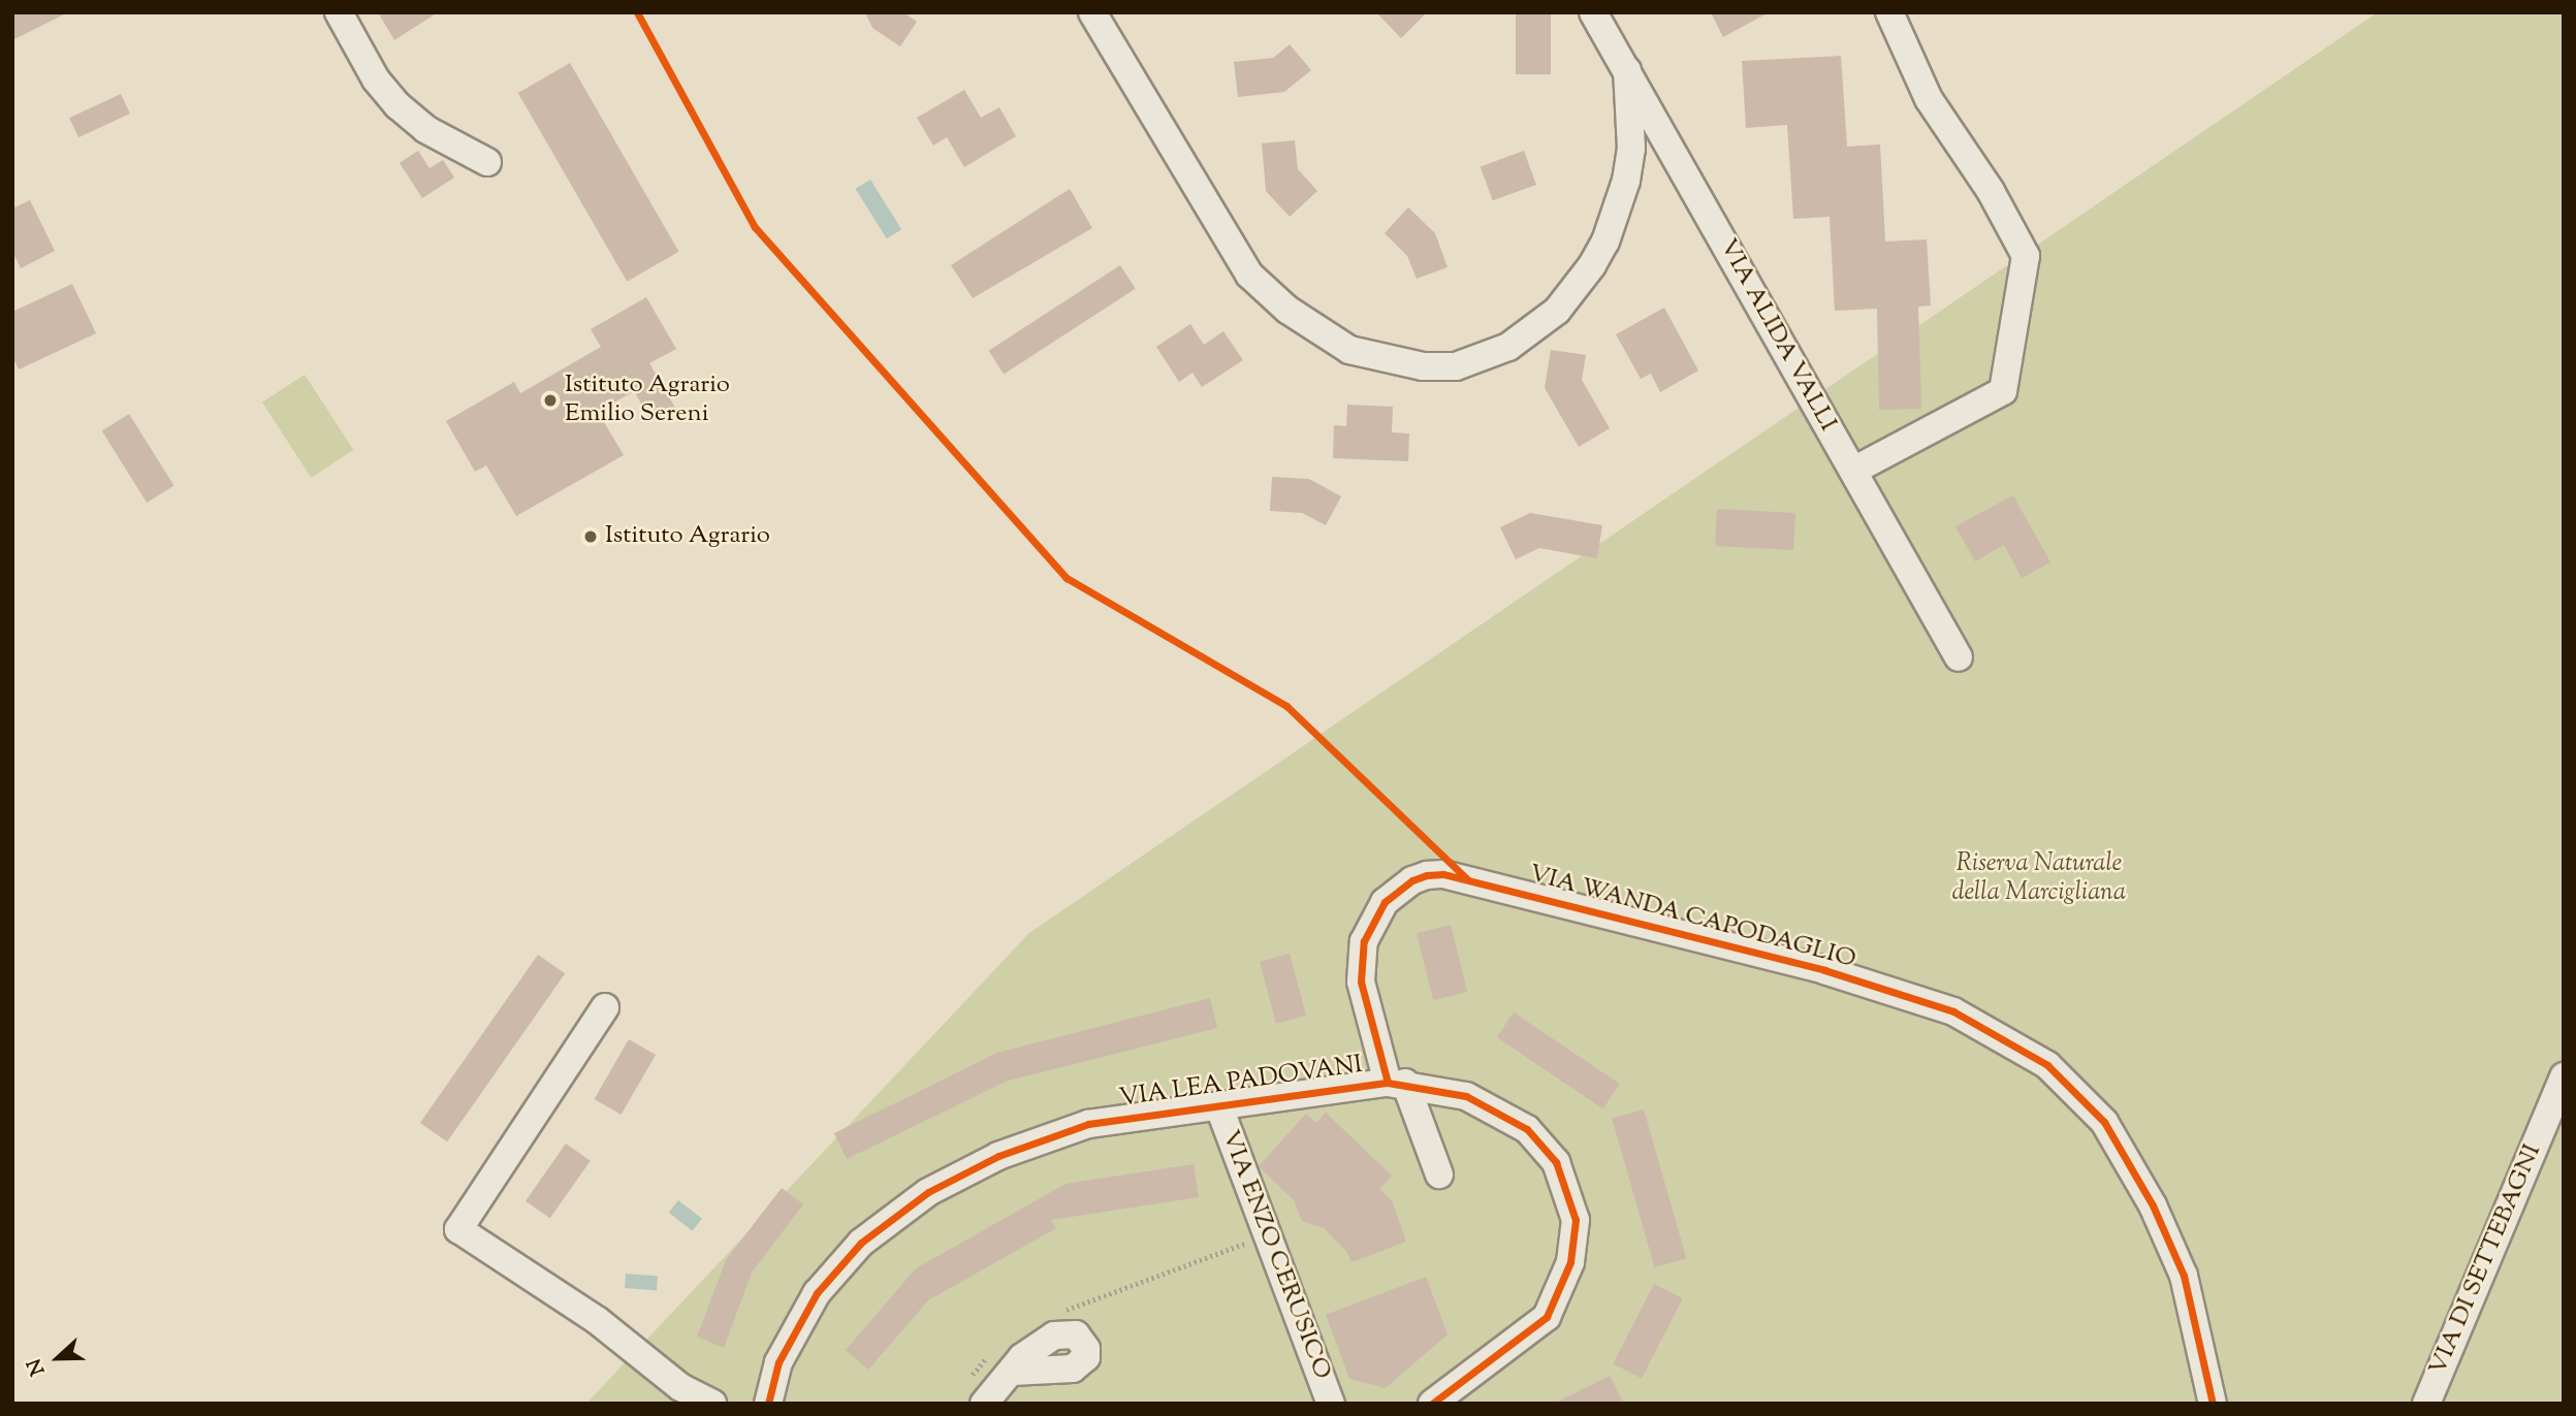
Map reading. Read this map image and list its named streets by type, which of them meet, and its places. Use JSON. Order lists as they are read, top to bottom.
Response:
{
  "streets": {
    "street": [
      "VIA ALIDA VALLI",
      "VIA WANDA CAPODAGLIO",
      "VIA LEA PADOVANI",
      "VIA ENZO CERUSICO",
      "VIA DI SETTEBAGNI"
    ]
  },
  "crossings": [
    ["VIA WANDA CAPODAGLIO", "VIA LEA PADOVANI"],
    ["VIA LEA PADOVANI", "VIA ENZO CERUSICO"]
  ],
  "parks": ["Riserva Naturale della Marcigliana"],
  "places": ["Istituto Agrario Emilio Sereni", "Istituto Agrario"],
  "north": "left"
}
